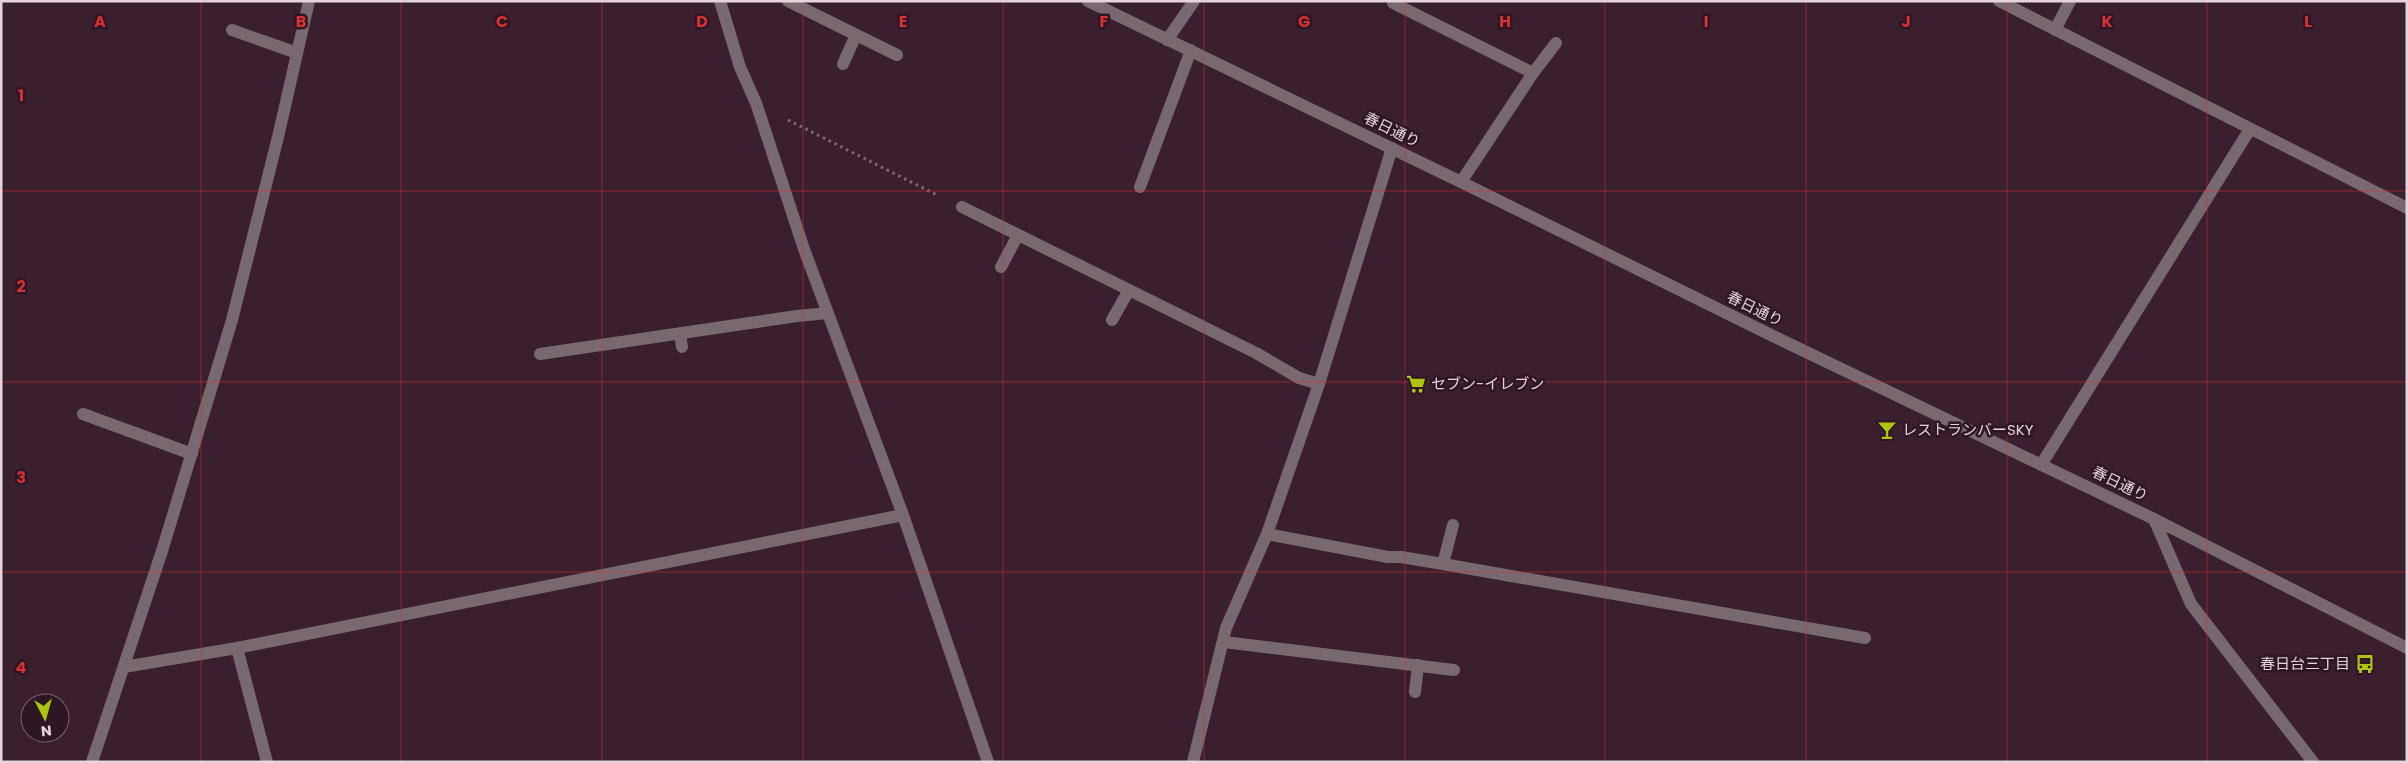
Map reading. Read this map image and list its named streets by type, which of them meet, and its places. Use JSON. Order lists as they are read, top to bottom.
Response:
{
  "streets": {
    "street": ["春日通り"]
  },
  "places": {
    "supermarket": ["セブン-イレブン"],
    "bar": ["レストランバーSKY"],
    "bus stop": ["春日台三丁目"]
  },
  "north": "bottom",
  "grid": {
    "columns": [
      "A",
      "B",
      "C",
      "D",
      "E",
      "F",
      "G",
      "H",
      "I",
      "J",
      "K",
      "L"
    ],
    "rows": [
      "1",
      "2",
      "3",
      "4"
    ]
  }
}
